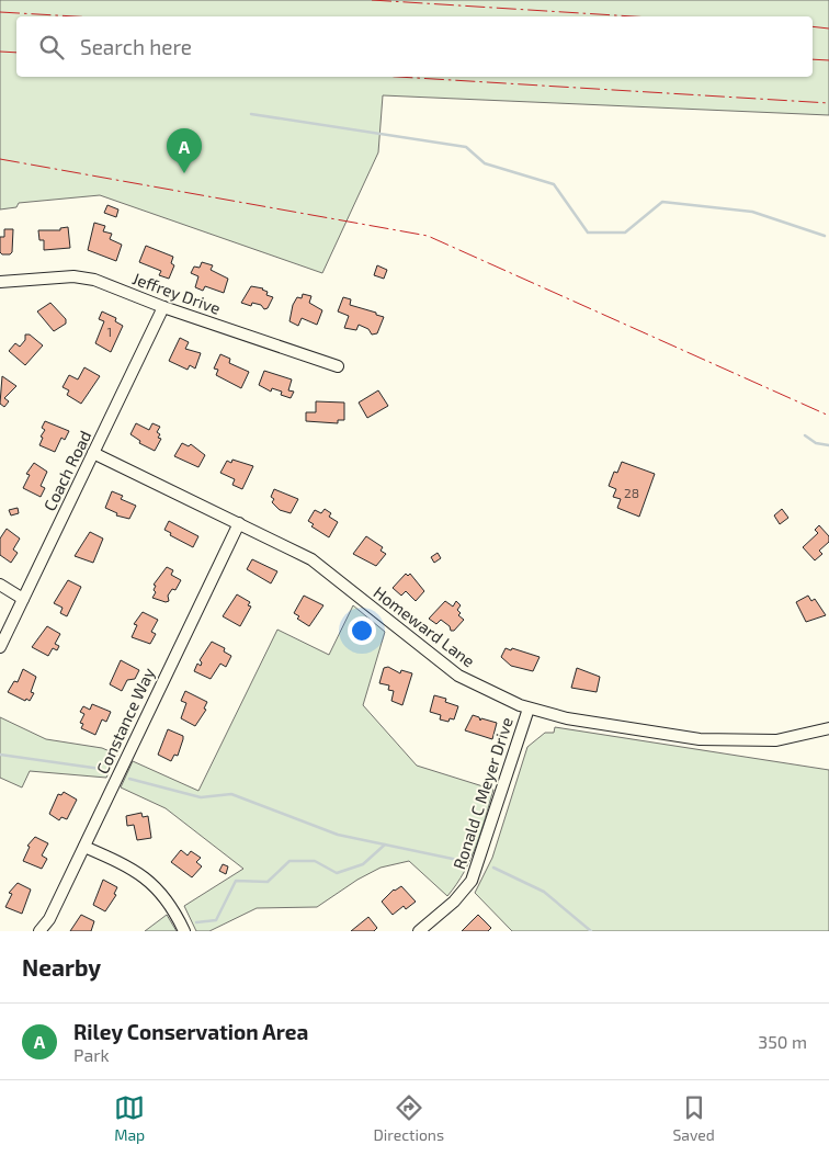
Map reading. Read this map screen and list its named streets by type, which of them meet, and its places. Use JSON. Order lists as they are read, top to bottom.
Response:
{
  "streets": {
    "street": [
      "Jeffrey Drive",
      "Coach Road",
      "Homeward Lane",
      "Constance Way",
      "Ronald C Meyer Drive"
    ]
  },
  "crossings": [
    ["Jeffrey Drive", "Coach Road"],
    ["Coach Road", "Homeward Lane"],
    ["Homeward Lane", "Constance Way"],
    ["Homeward Lane", "Ronald C Meyer Drive"]
  ],
  "house_numbers": ["1", "28"],
  "page": {
    "search": "Search here",
    "pins": "A",
    "heading": "Nearby",
    "list": [
      {
        "mark": "A",
        "name": "Riley Conservation Area",
        "note": "Park",
        "value": "350 m"
      }
    ],
    "nav": ["Map", "Directions", "Saved"]
  }
}
